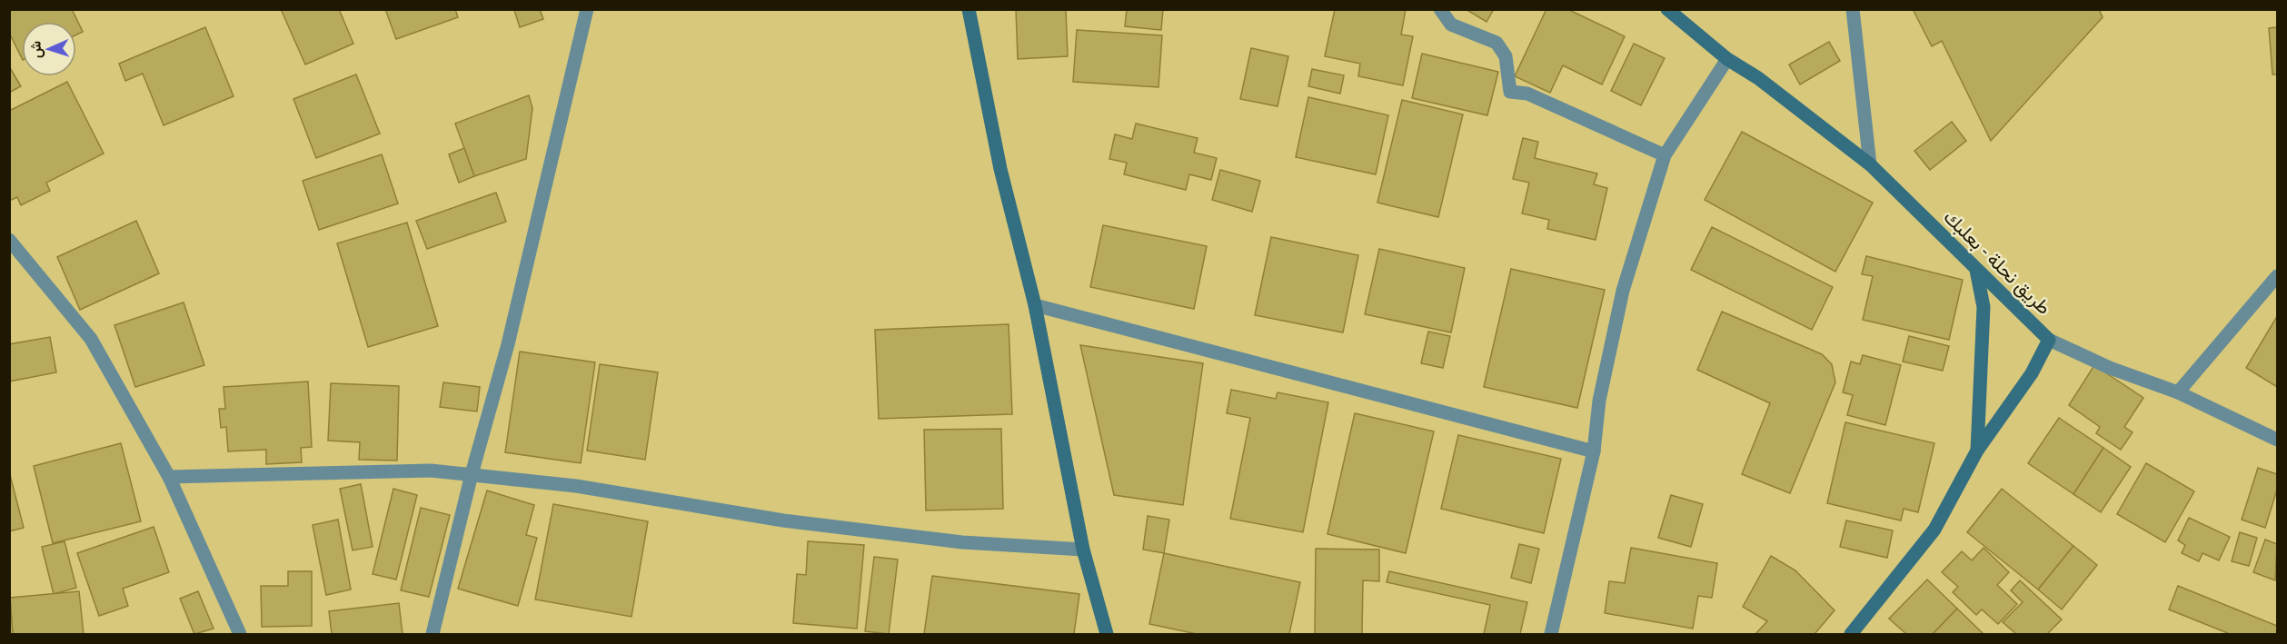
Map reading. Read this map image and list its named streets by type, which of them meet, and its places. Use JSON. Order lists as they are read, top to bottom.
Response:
{
  "streets": {
    "street": ["طريق نحلة - بعلبك"]
  },
  "north": "left"
}
